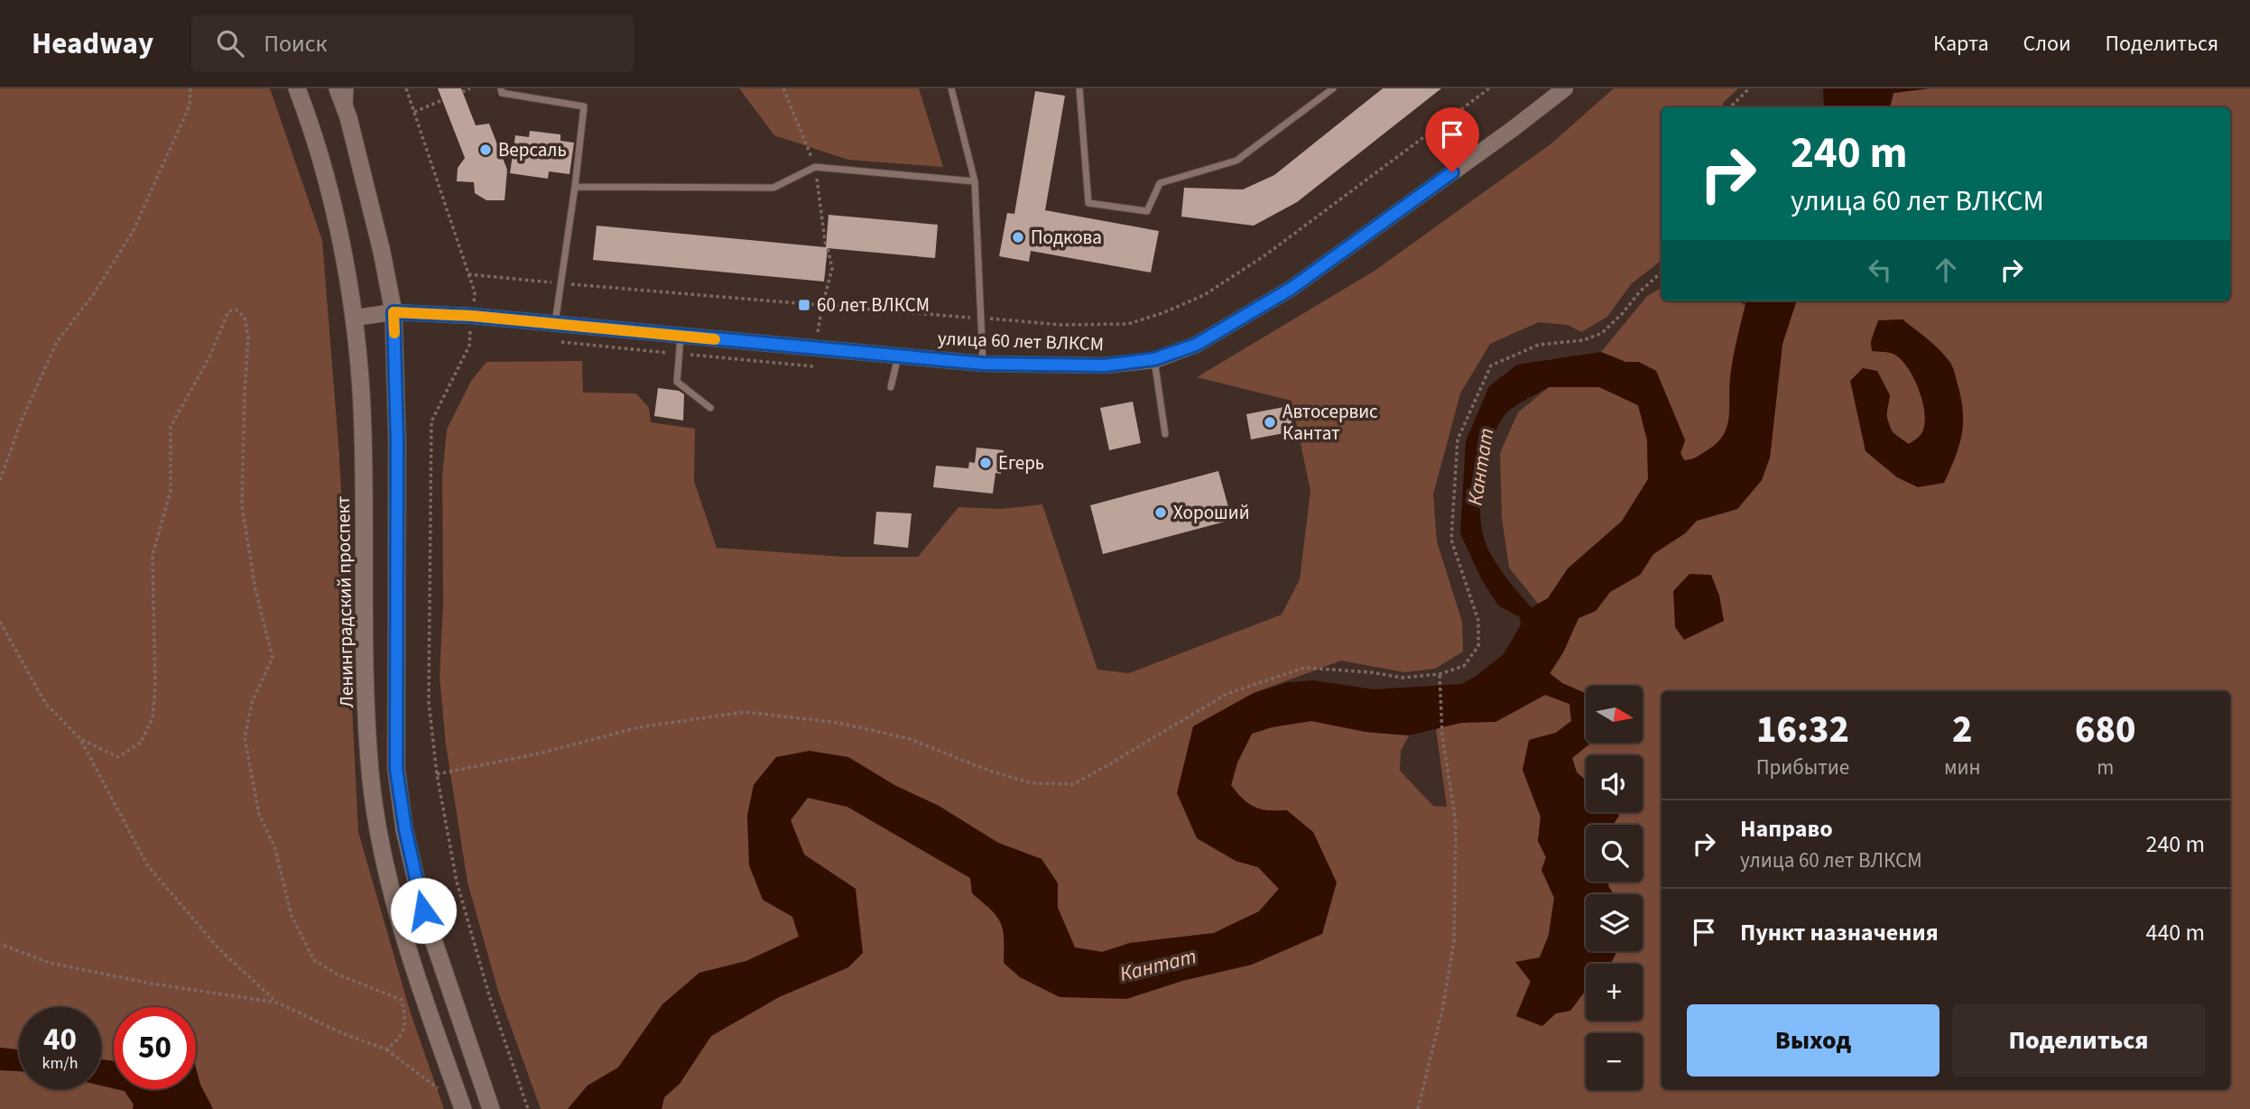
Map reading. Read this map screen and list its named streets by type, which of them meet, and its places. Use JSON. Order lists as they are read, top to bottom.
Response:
{
  "streets": {
    "main road": ["Ленинградский проспект"],
    "street": ["улица 60 лет ВЛКСМ"]
  },
  "crossings": [
    ["улица 60 лет ВЛКСМ", "Ленинградский проспект"]
  ],
  "water": ["Кантат"],
  "places": {
    "other": [
      "Версаль",
      "Подкова",
      "Автосервис Кантат",
      "Егерь",
      "Хороший"
    ],
    "transit": ["60 лет ВЛКСМ"]
  },
  "north": "right",
  "page": {
    "header": "Headway",
    "search": "Поиск",
    "nav": ["Карта", "Слои", "Поделиться"],
    "turn": ["240 m", "улица 60 лет ВЛКСМ"],
    "map_buttons": ["+", "−"],
    "eta": [
      "16:32",
      "Прибытие",
      "2",
      "мин",
      "680",
      "m"
    ],
    "list": [
      {
        "name": "Направо",
        "note": "улица 60 лет ВЛКСМ",
        "value": "240 m"
      },
      {
        "name": "Пункт назначения",
        "value": "440 m"
      }
    ],
    "buttons": ["Выход", "Поделиться"],
    "speed": "40 km/h",
    "limit": "50"
  }
}
